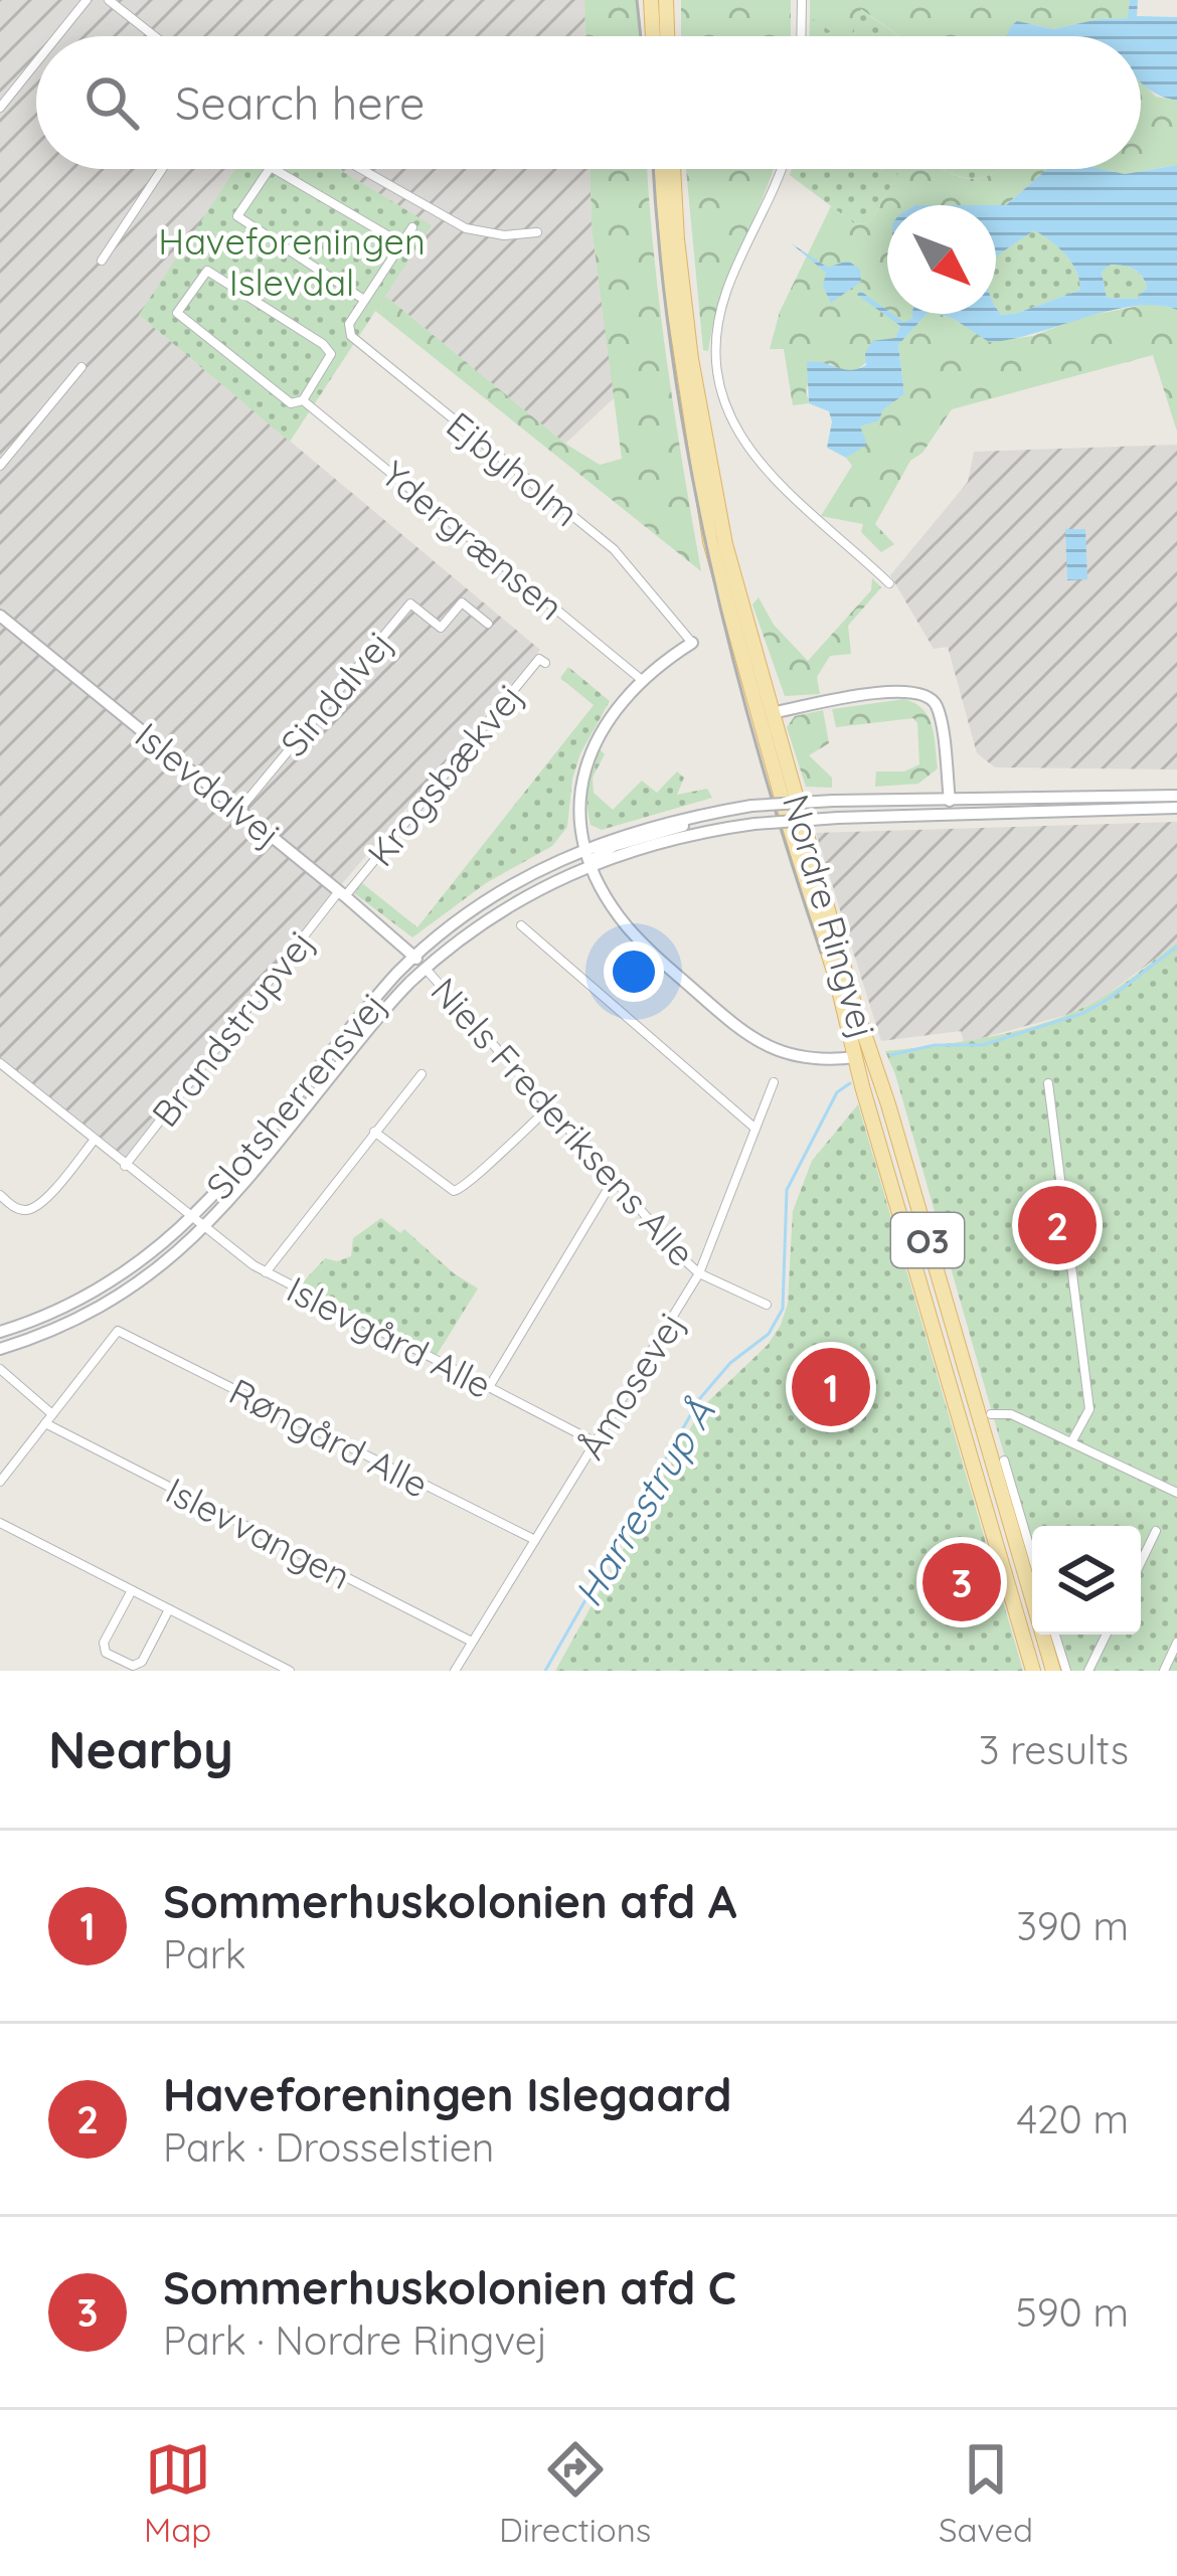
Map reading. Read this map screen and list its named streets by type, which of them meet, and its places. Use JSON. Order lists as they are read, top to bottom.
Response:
{
  "streets": {
    "main road": ["Nordre Ringvej", "O3"],
    "street": [
      "Ejbyholm",
      "Ydergrænsen",
      "Sindalvej",
      "Krogsbækvej",
      "Islevdalvej",
      "Brandstrupvej",
      "Slotsherrensvej",
      "Niels Frederiksens Alle",
      "Islevgård Alle",
      "Åmosevej",
      "Røngård Alle",
      "Islevvangen"
    ]
  },
  "crossings": [
    ["Sindalvej", "Islevdalvej"],
    ["Krogsbækvej", "Islevdalvej"],
    ["Krogsbækvej", "Brandstrupvej"],
    ["Islevdalvej", "Brandstrupvej"],
    ["Islevdalvej", "Slotsherrensvej"],
    ["Islevdalvej", "Niels Frederiksens Alle"],
    ["Brandstrupvej", "Islevgård Alle"],
    ["Slotsherrensvej", "Niels Frederiksens Alle"],
    ["Slotsherrensvej", "Islevgård Alle"],
    ["Niels Frederiksens Alle", "Åmosevej"],
    ["Islevgård Alle", "Åmosevej"],
    ["Åmosevej", "Røngård Alle"],
    ["Åmosevej", "Islevvangen"]
  ],
  "water": ["Harrestrup Å"],
  "parks": ["Haveforeningen Islevdal"],
  "north": "bottom right",
  "page": {
    "search": "Search here",
    "pins": ["2", "1", "3"],
    "heading": ["Nearby", "3 results"],
    "list": [
      {
        "mark": "1",
        "name": "Sommerhuskolonien afd A",
        "note": "Park",
        "value": "390 m"
      },
      {
        "mark": "2",
        "name": "Haveforeningen Islegaard",
        "note": "Park · Drosselstien",
        "value": "420 m"
      },
      {
        "mark": "3",
        "name": "Sommerhuskolonien afd C",
        "note": "Park · Nordre Ringvej",
        "value": "590 m"
      }
    ],
    "nav": ["Map", "Directions", "Saved"]
  }
}
